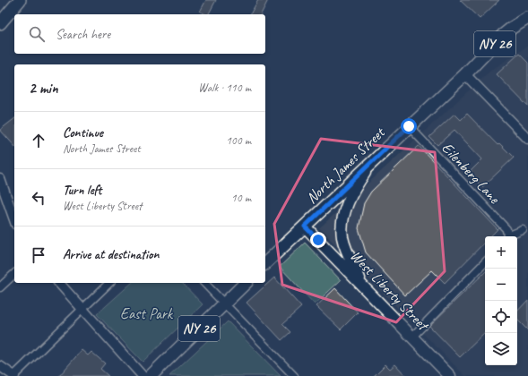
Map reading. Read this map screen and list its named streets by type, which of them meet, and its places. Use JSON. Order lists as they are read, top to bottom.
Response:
{
  "streets": {
    "main road": ["NY 26", "North James Street", "West Liberty Street"],
    "street": ["Eilenberg Lane"]
  },
  "crossings": [
    ["North James Street", "Eilenberg Lane"],
    ["North James Street", "West Liberty Street"]
  ],
  "parks": ["East Park"],
  "page": {
    "search": "Search here",
    "heading": ["2 min", "Walk · 110 m"],
    "list": [
      ["Continue", "North James Street", "100 m"],
      ["Turn left", "West Liberty Street", "10 m"],
      "Arrive at destination"
    ],
    "map_buttons": ["+", "−"]
  }
}
